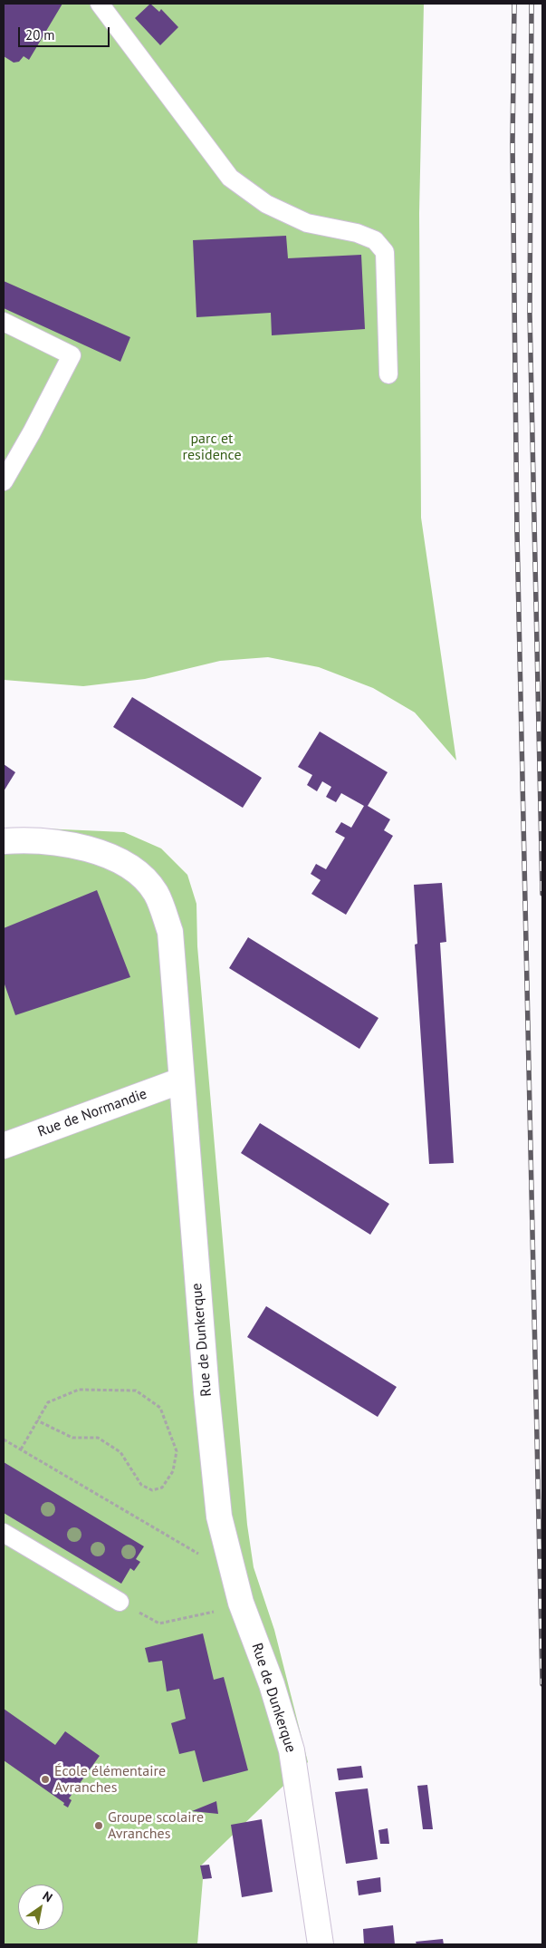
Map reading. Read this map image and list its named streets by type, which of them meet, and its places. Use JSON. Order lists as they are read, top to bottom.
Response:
{
  "streets": {
    "street": ["Rue de Normandie", "Rue de Dunkerque"]
  },
  "crossings": [
    ["Rue de Normandie", "Rue de Dunkerque"]
  ],
  "parks": ["parc et residence"],
  "places": ["École élémentaire Avranches", "Groupe scolaire Avranches"],
  "scale_bar": "20 m",
  "north": "top right"
}
